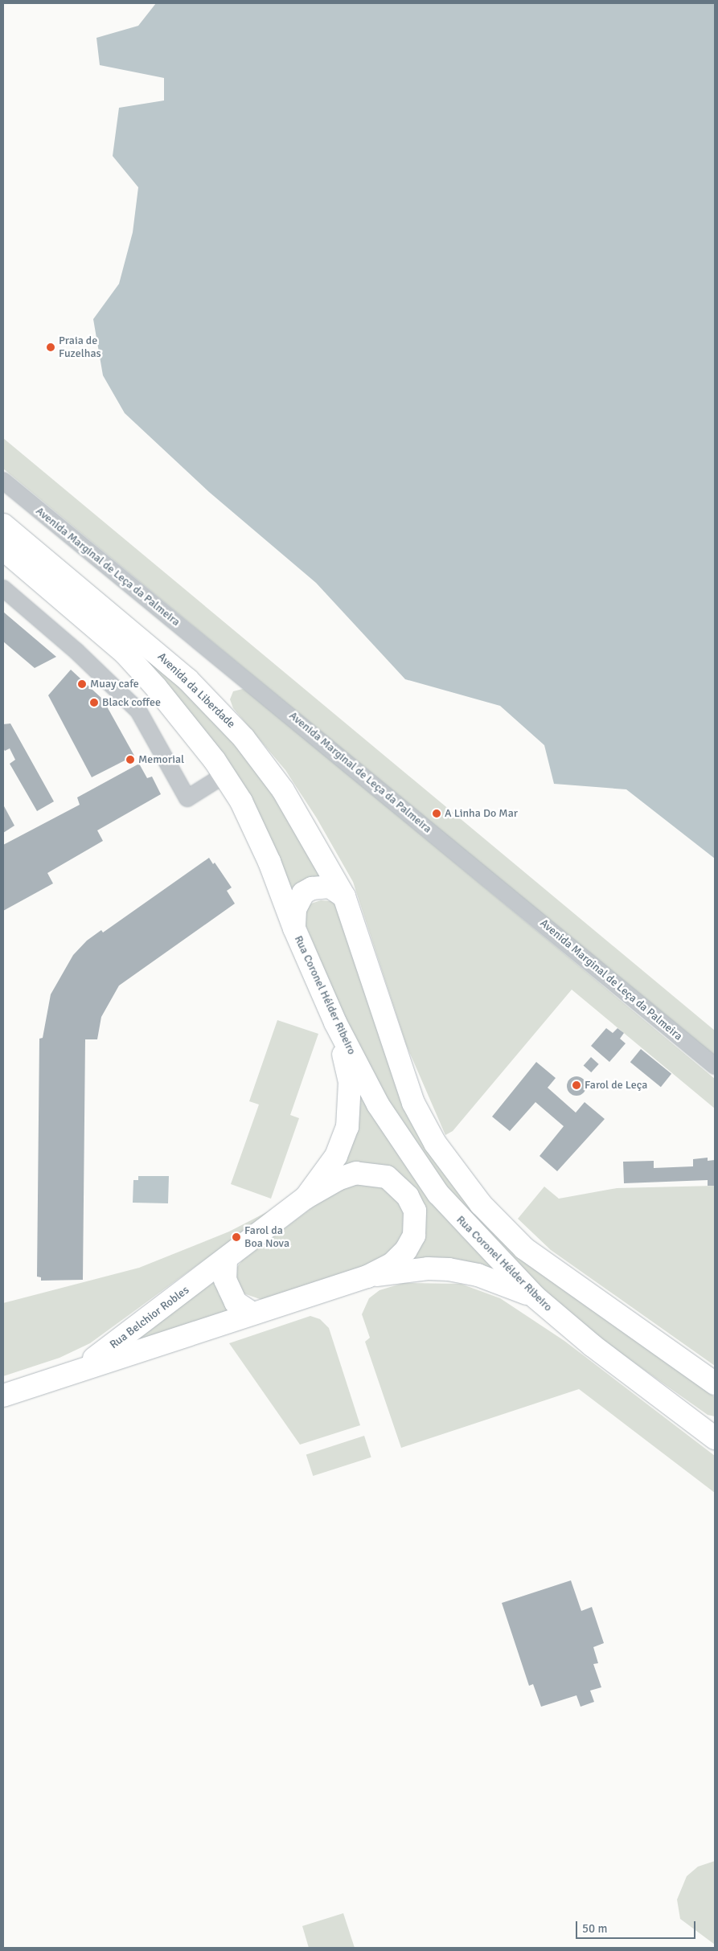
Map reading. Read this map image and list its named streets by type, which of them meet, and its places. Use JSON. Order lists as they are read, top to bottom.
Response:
{
  "streets": {
    "main road": ["Avenida da Liberdade", "Rua Coronel Hélder Ribeiro", "Rua Belchior Robles"],
    "street": ["Avenida Marginal de Leça da Palmeira"]
  },
  "crossings": [
    ["Avenida da Liberdade", "Rua Coronel Hélder Ribeiro"],
    ["Rua Coronel Hélder Ribeiro", "Rua Belchior Robles"]
  ],
  "places": [
    "Praia de Fuzelhas",
    "Muay cafe",
    "Black coffee",
    "Memorial",
    "A Linha Do Mar",
    "Farol de Leça",
    "Farol da Boa Nova"
  ],
  "scale_bar": "50 m"
}
